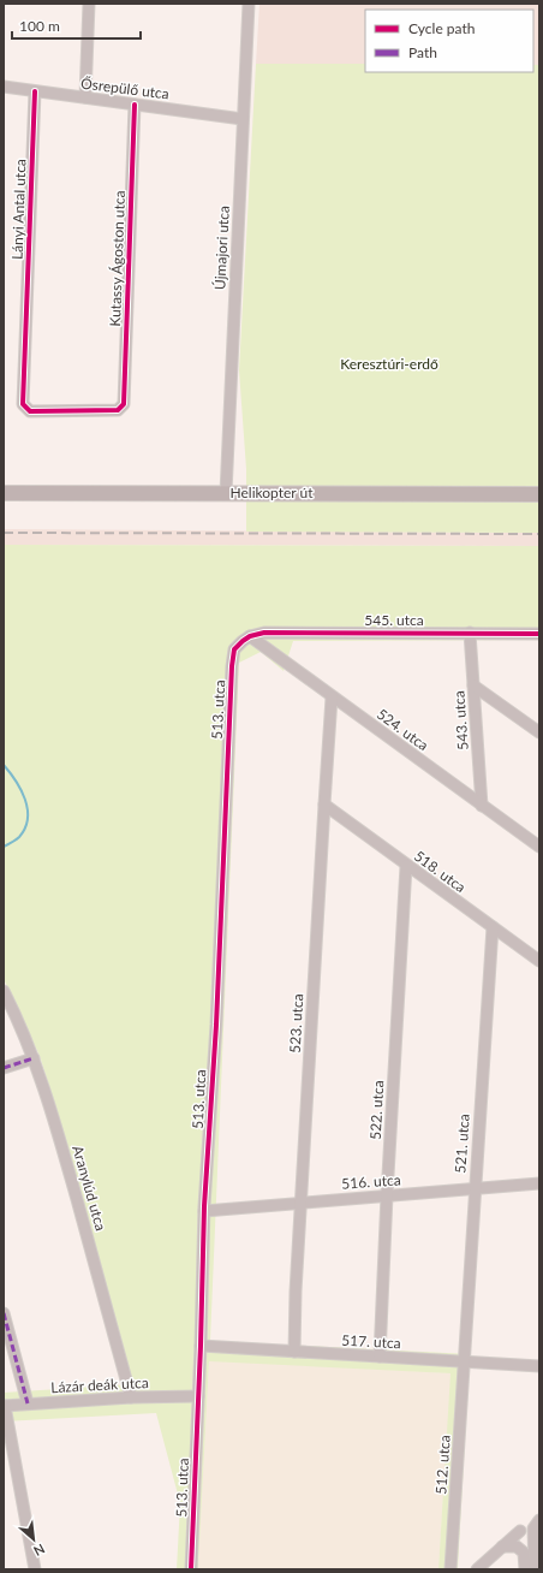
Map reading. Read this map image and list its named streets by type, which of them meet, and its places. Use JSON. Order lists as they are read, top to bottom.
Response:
{
  "streets": {
    "street": [
      "Ősrepülő utca",
      "Lányi Antal utca",
      "Újmajori utca",
      "Kutassy Ágoston utca",
      "Helikopter út",
      "545. utca",
      "513. utca",
      "543. utca",
      "524. utca",
      "518. utca",
      "523. utca",
      "522. utca",
      "521. utca",
      "516. utca",
      "Aranylúd utca",
      "517. utca",
      "Lázár deák utca",
      "512. utca"
    ]
  },
  "crossings": [
    ["Ősrepülő utca", "Lányi Antal utca"],
    ["Ősrepülő utca", "Újmajori utca"],
    ["Ősrepülő utca", "Kutassy Ágoston utca"],
    ["Lányi Antal utca", "Kutassy Ágoston utca"],
    ["Újmajori utca", "Helikopter út"],
    ["545. utca", "513. utca"],
    ["545. utca", "543. utca"],
    ["545. utca", "524. utca"],
    ["513. utca", "524. utca"],
    ["513. utca", "516. utca"],
    ["513. utca", "517. utca"],
    ["513. utca", "Lázár deák utca"],
    ["543. utca", "524. utca"],
    ["524. utca", "523. utca"],
    ["518. utca", "523. utca"],
    ["518. utca", "522. utca"],
    ["518. utca", "521. utca"],
    ["523. utca", "516. utca"],
    ["523. utca", "517. utca"],
    ["522. utca", "516. utca"],
    ["522. utca", "517. utca"],
    ["521. utca", "516. utca"],
    ["521. utca", "517. utca"],
    ["521. utca", "512. utca"],
    ["Aranylúd utca", "Lázár deák utca"],
    ["517. utca", "512. utca"]
  ],
  "parks": ["Keresztúri-erdő"],
  "legend": ["Cycle path", "Path"],
  "scale_bar": "100 m",
  "north": "bottom right"
}
